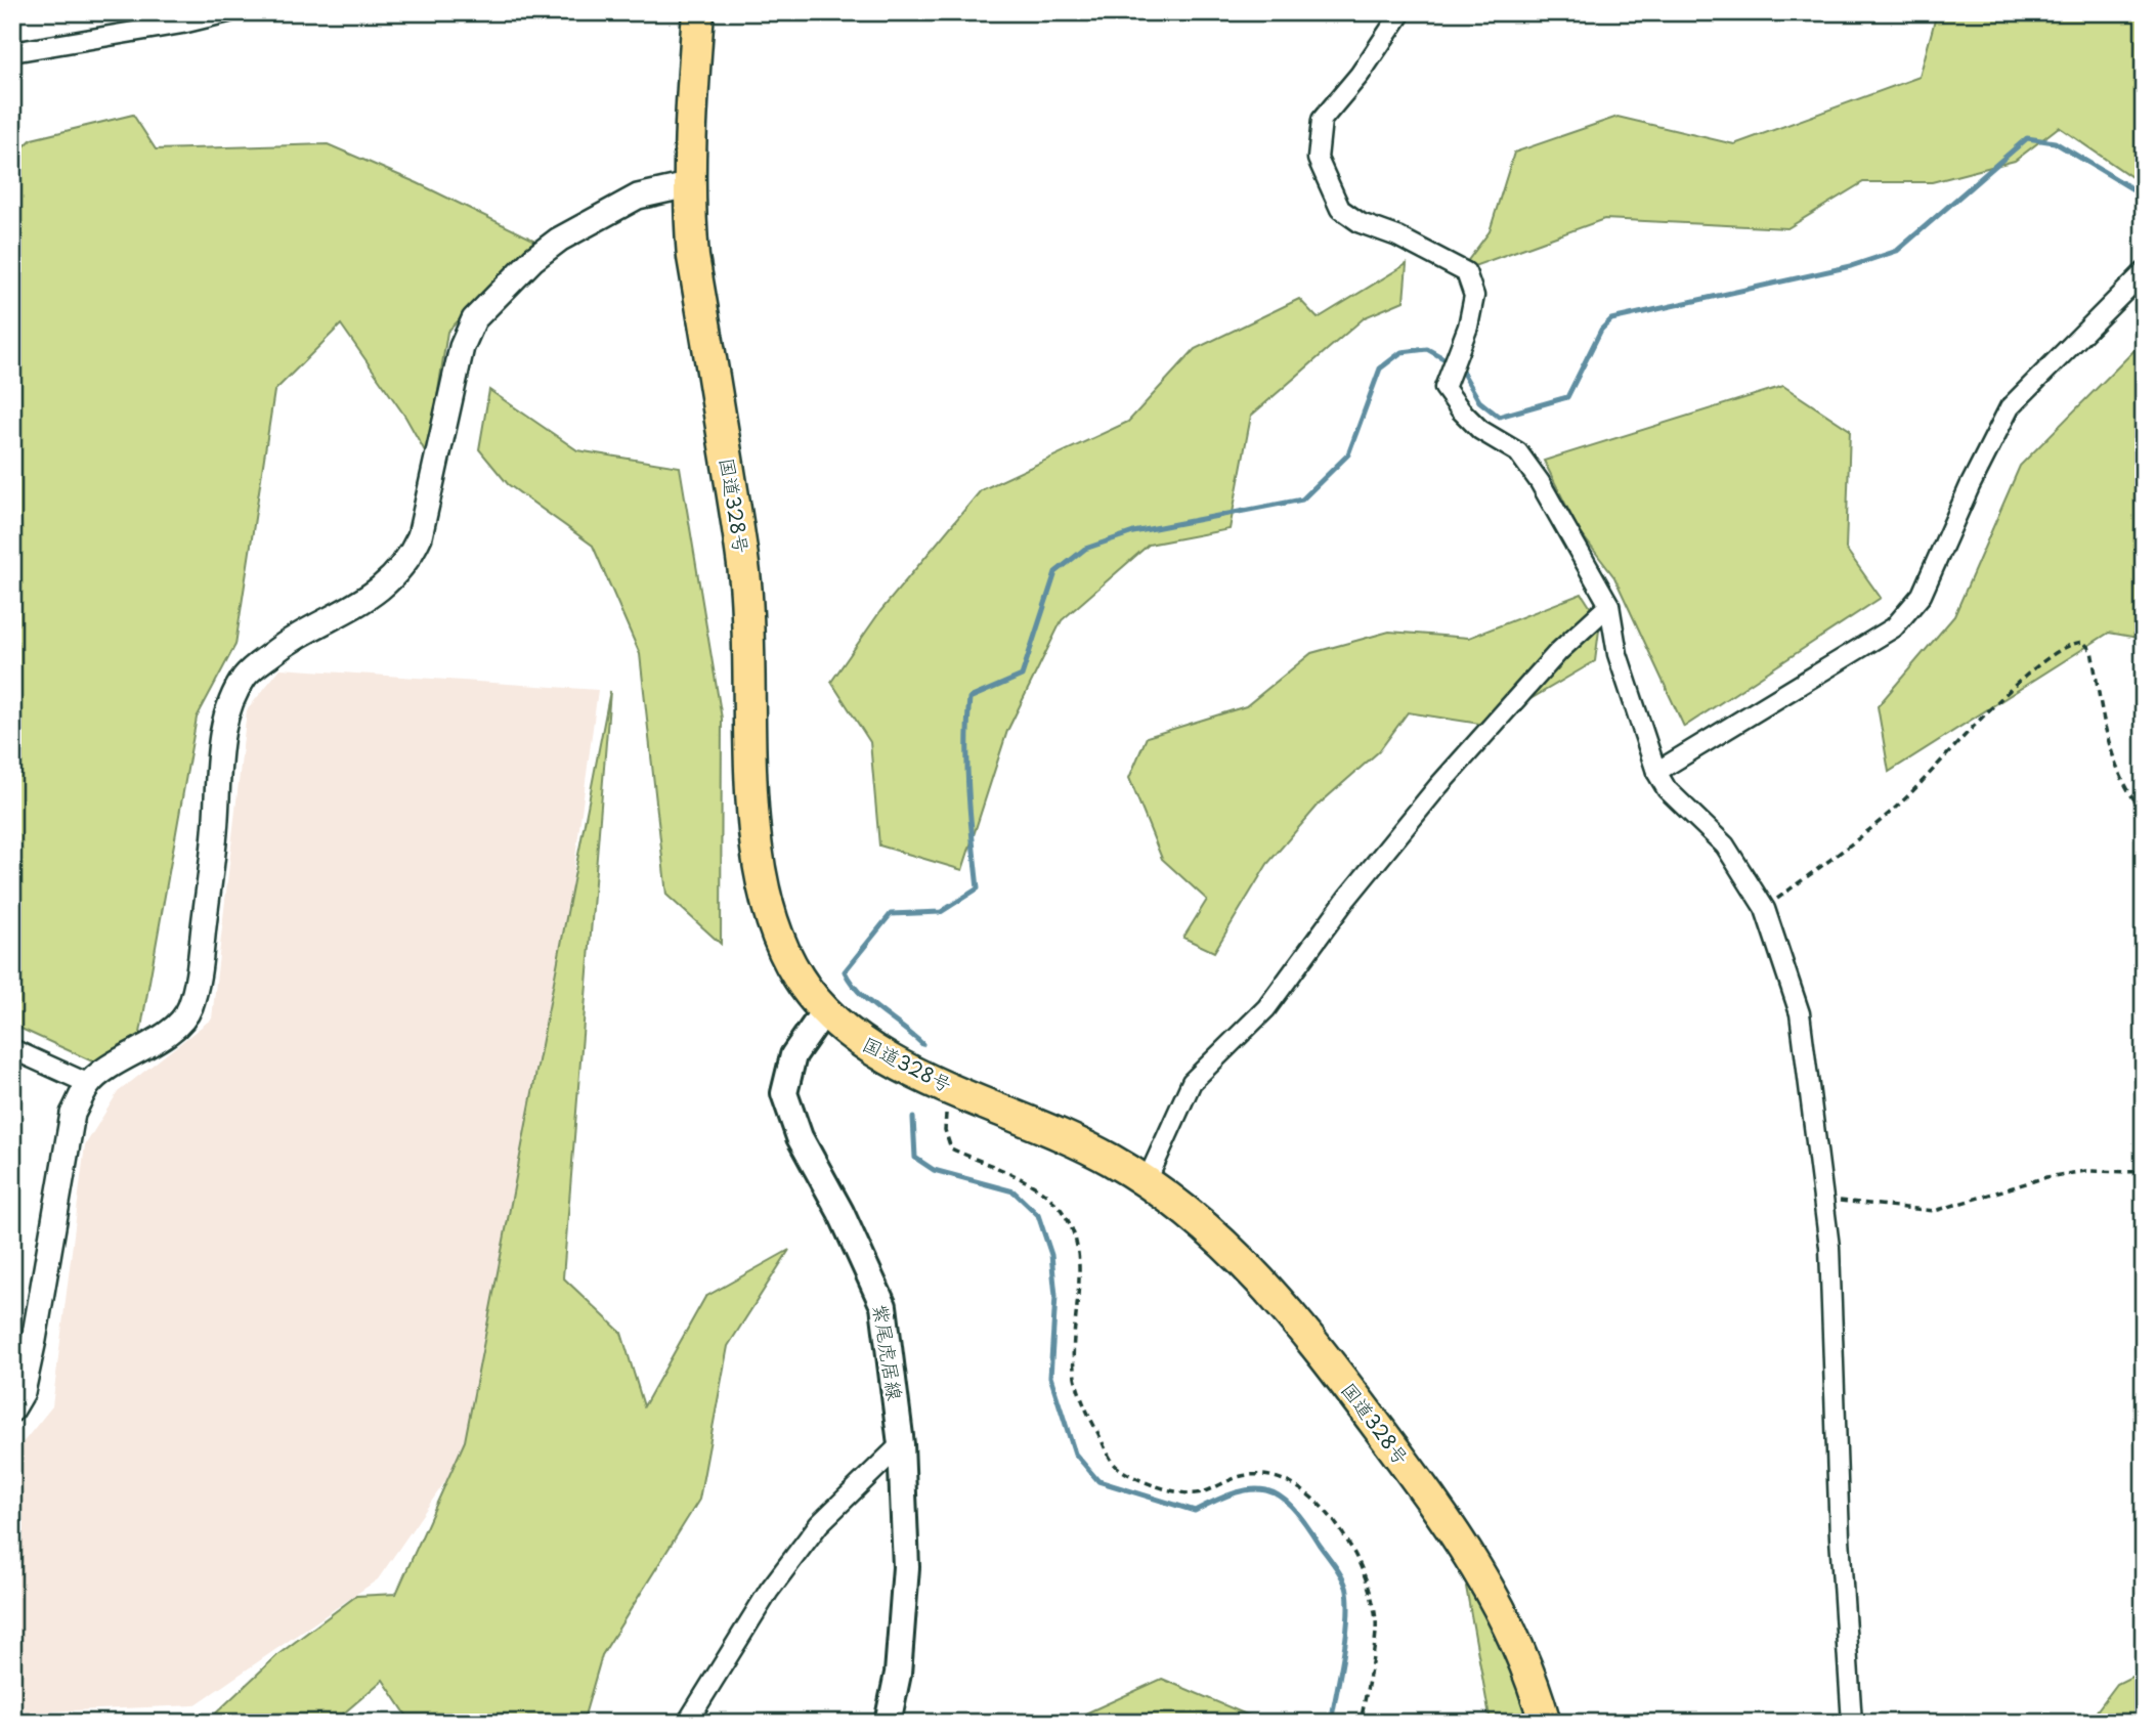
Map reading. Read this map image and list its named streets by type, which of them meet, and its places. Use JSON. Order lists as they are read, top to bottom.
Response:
{
  "streets": {
    "highway": ["国道328号"],
    "main road": ["紫尾虎居線"]
  },
  "crossings": [
    ["国道328号", "紫尾虎居線"]
  ]
}
